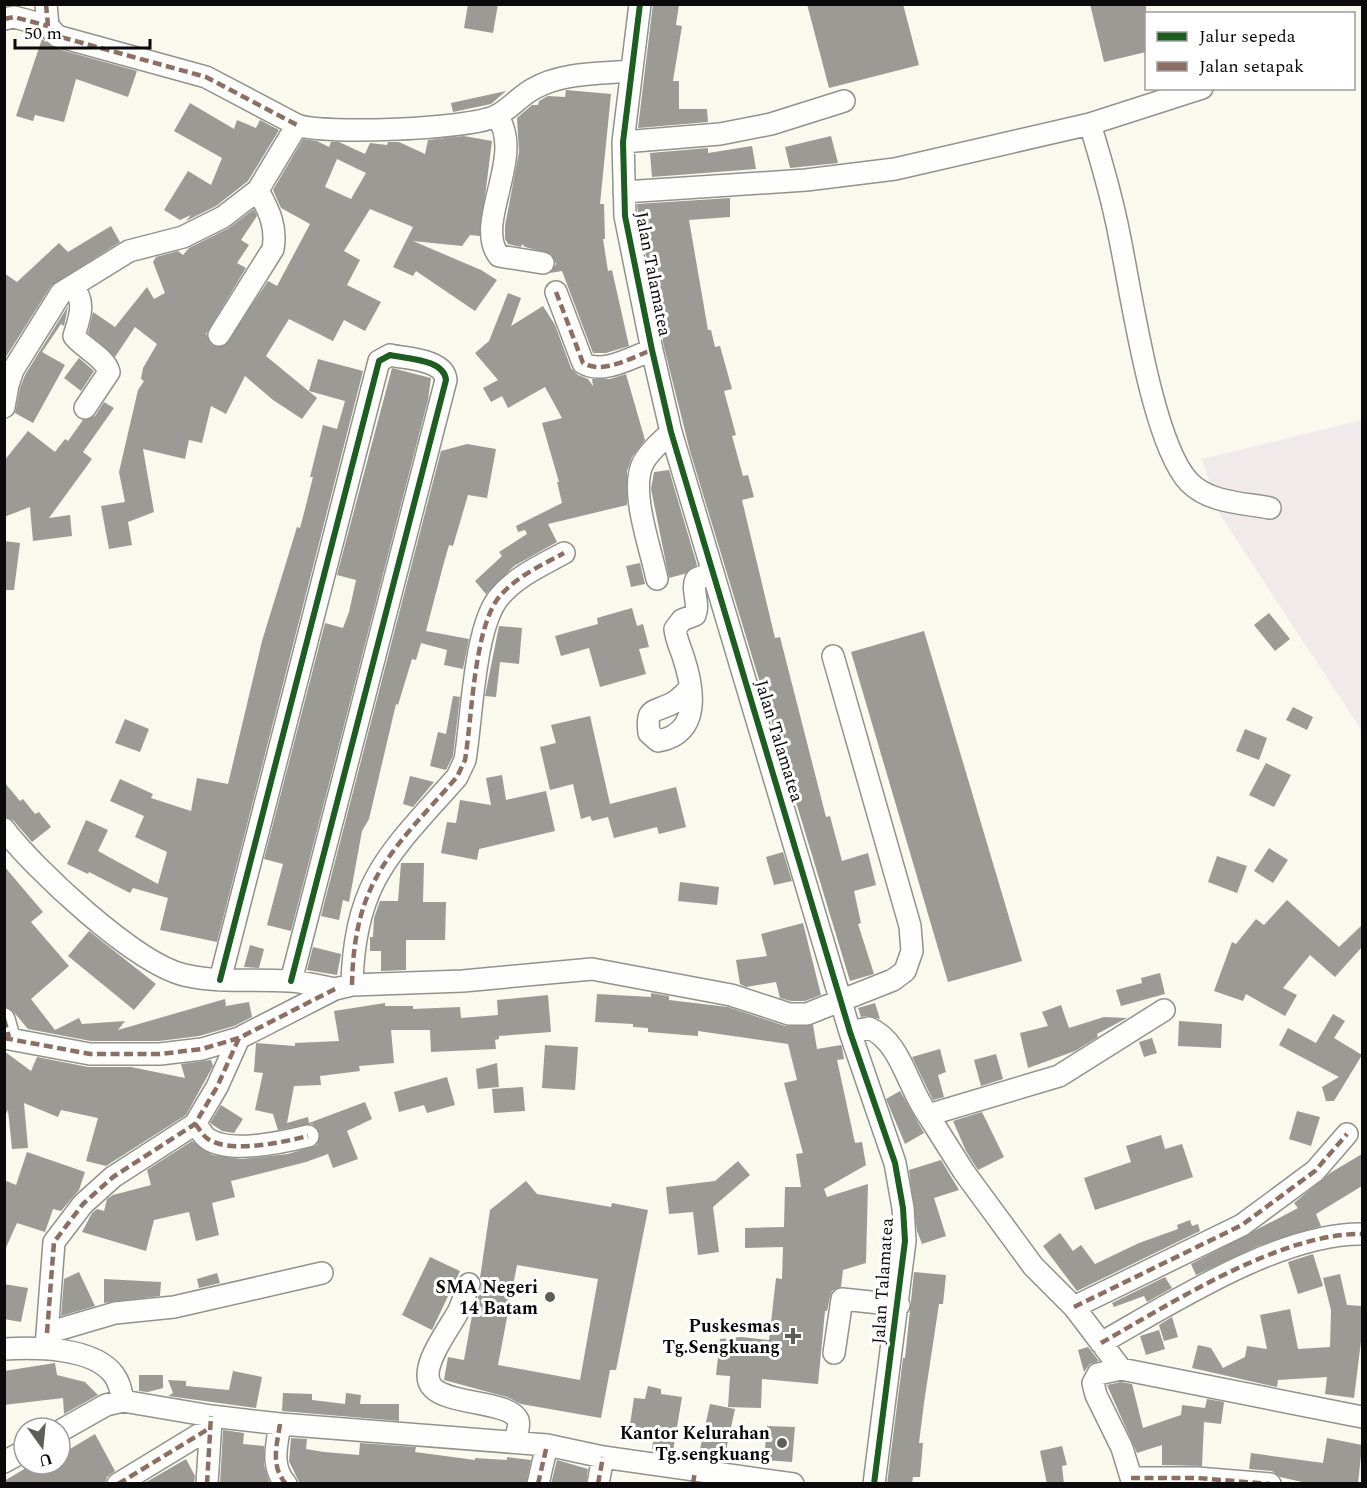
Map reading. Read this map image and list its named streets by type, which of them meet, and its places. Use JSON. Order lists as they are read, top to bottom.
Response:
{
  "streets": {
    "street": ["Jalan Talamatea"]
  },
  "places": {
    "other": ["SMA Negeri 14 Batam", "Kantor Kelurahan Tg.sengkuang"],
    "health": ["Puskesmas Tg.Sengkuang"]
  },
  "legend": ["Jalur sepeda", "Jalan setapak"],
  "scale_bar": "50 m",
  "north": "bottom"
}
